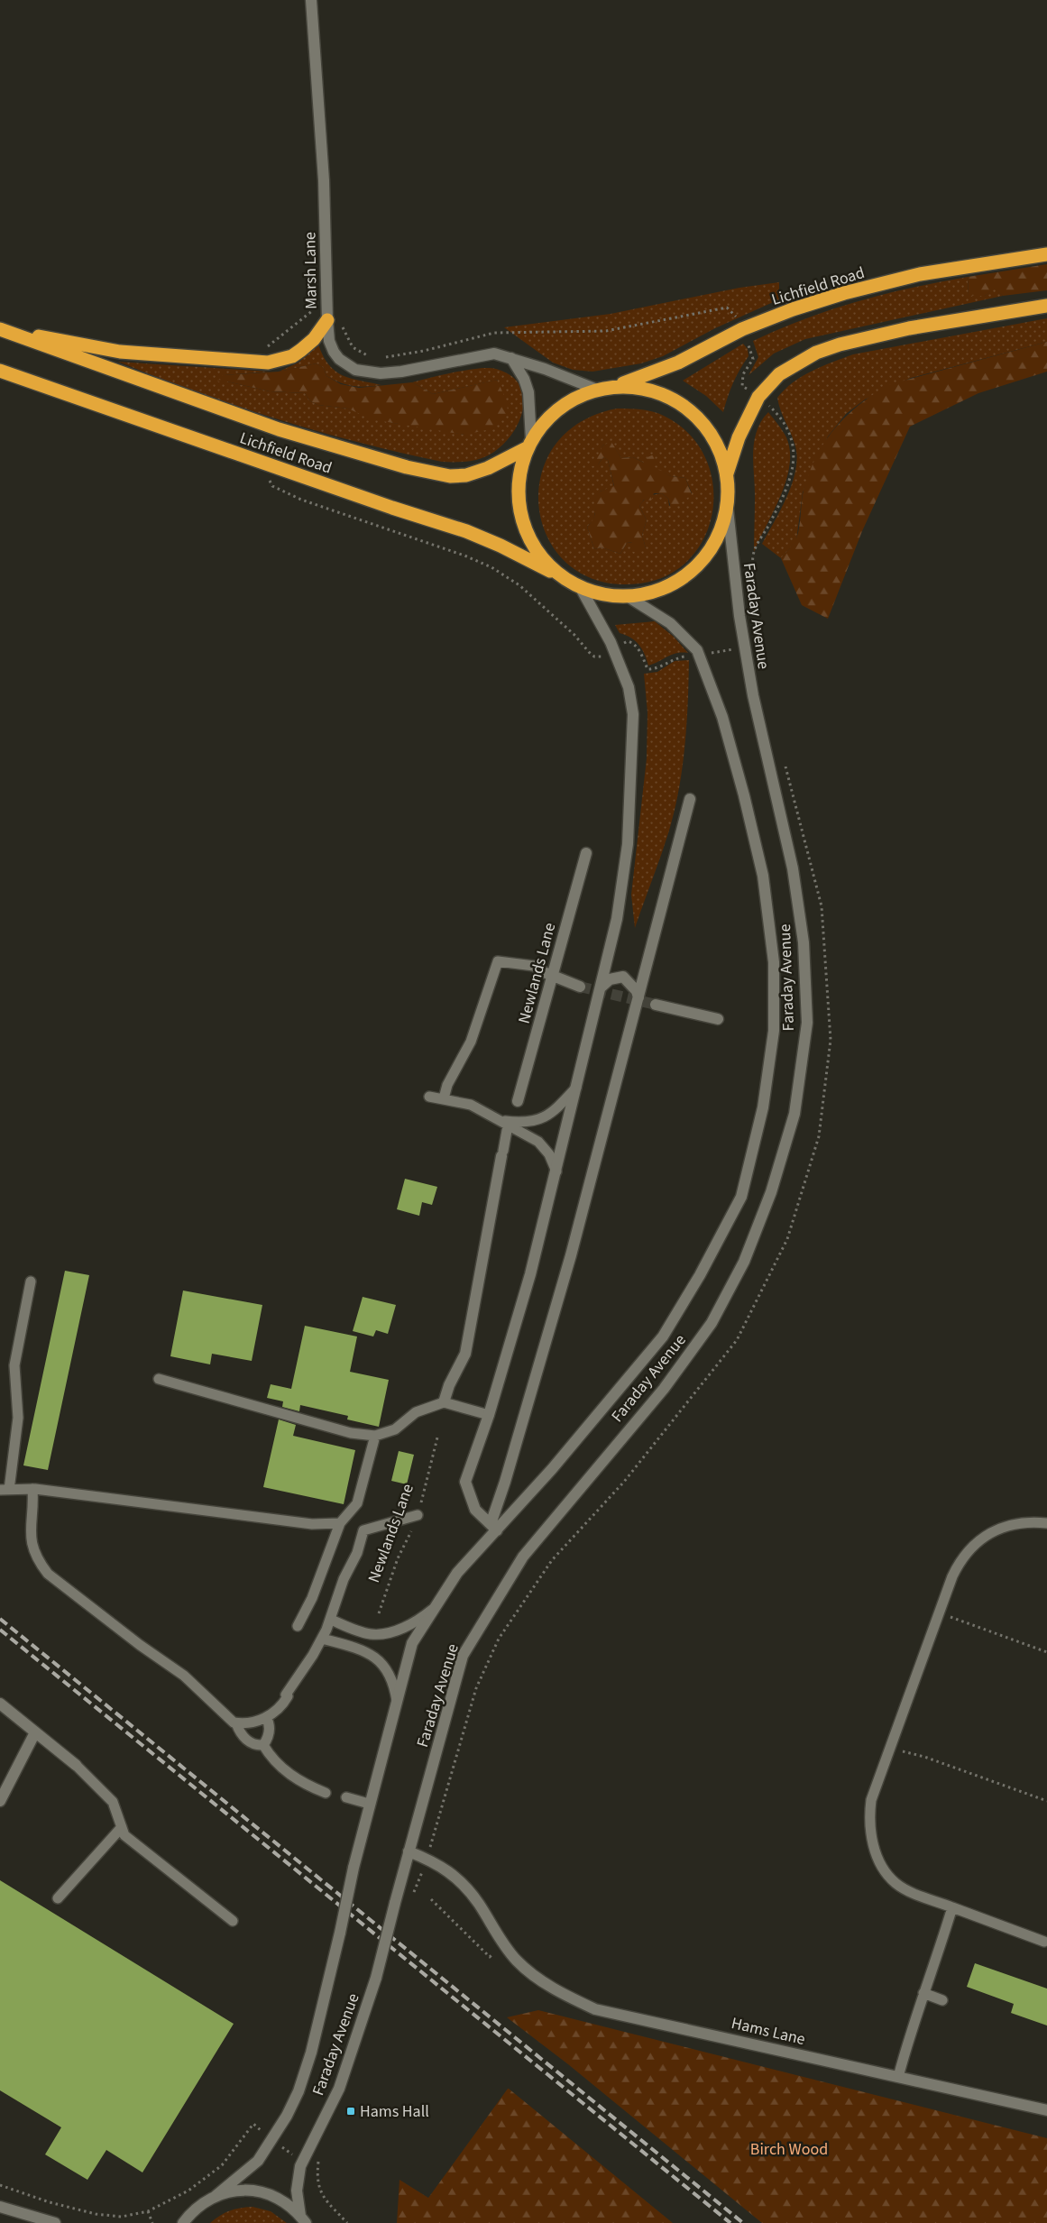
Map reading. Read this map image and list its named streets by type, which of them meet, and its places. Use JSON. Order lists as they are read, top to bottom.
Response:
{
  "streets": {
    "highway": ["Lichfield Road"],
    "street": [
      "Marsh Lane",
      "Faraday Avenue",
      "Newlands Lane",
      "Hams Lane"
    ]
  },
  "crossings": [
    ["Faraday Avenue", "Hams Lane"]
  ],
  "parks": ["Birch Wood"],
  "places": {
    "transit": ["Hams Hall"]
  }
}
